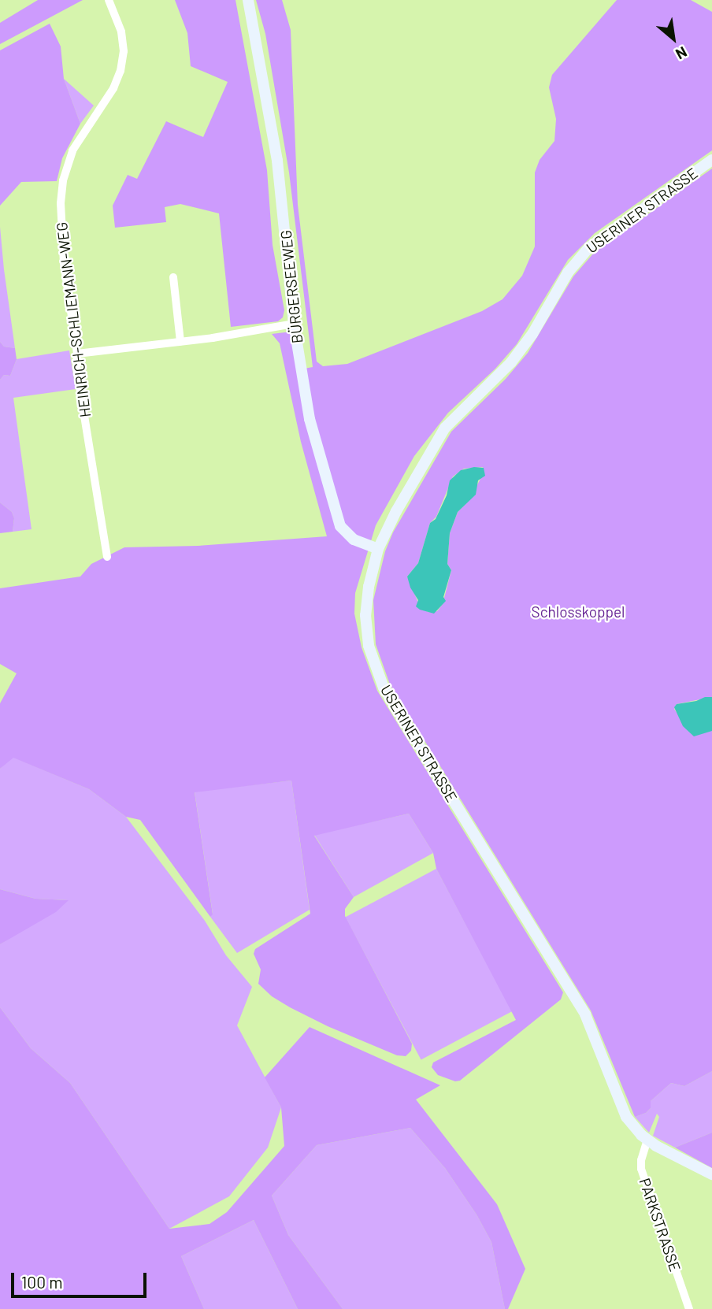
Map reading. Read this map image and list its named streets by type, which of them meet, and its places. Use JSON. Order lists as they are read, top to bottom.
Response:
{
  "streets": {
    "main road": ["USERINER STRASSE", "BÜRGERSEEWEG"],
    "street": ["HEINRICH-SCHLIEMANN-WEG", "PARKSTRASSE"]
  },
  "crossings": [
    ["USERINER STRASSE", "BÜRGERSEEWEG"],
    ["USERINER STRASSE", "PARKSTRASSE"]
  ],
  "parks": ["Schlosskoppel"],
  "scale_bar": "100 m",
  "north": "bottom right"
}
